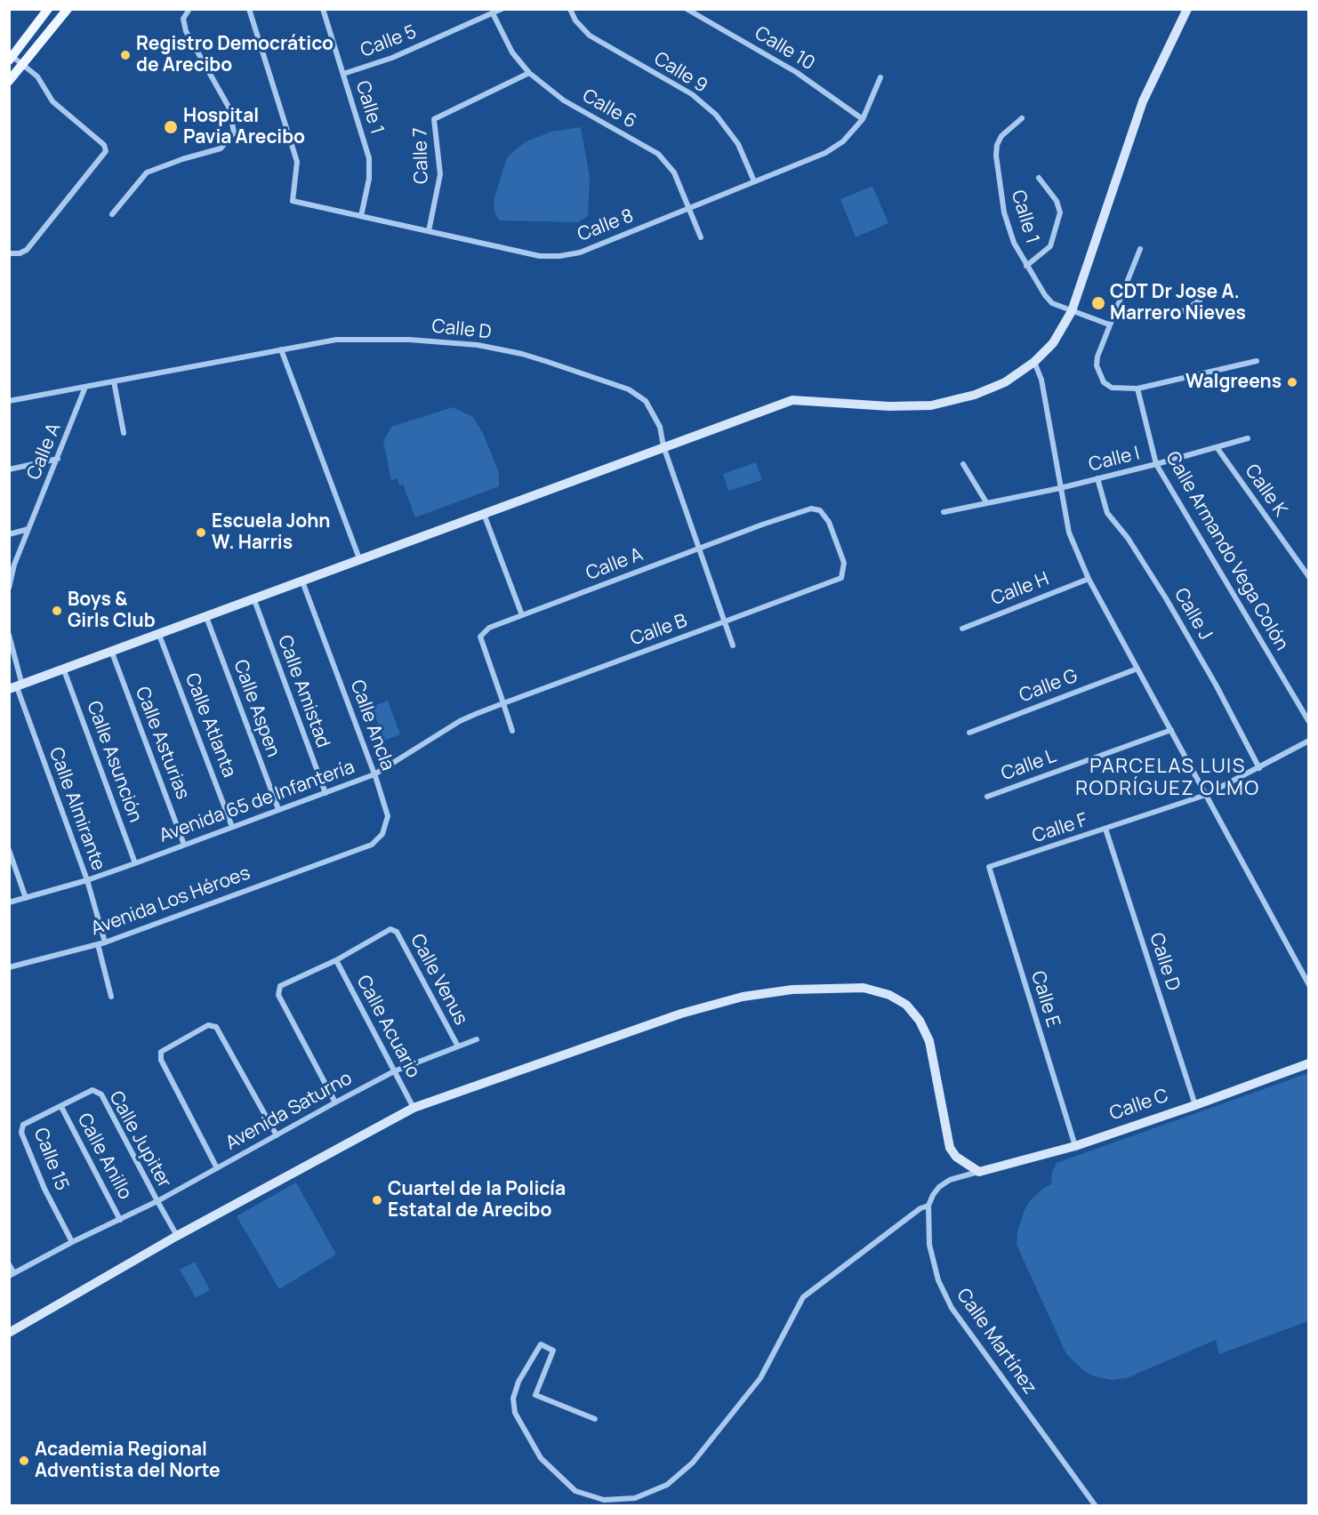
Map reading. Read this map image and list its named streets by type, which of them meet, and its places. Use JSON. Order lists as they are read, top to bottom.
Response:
{
  "streets": {
    "street": [
      "Calle 5",
      "Calle 10",
      "Calle 9",
      "Calle 1",
      "Calle 6",
      "Calle 7",
      "Calle 8",
      "Calle D",
      "Calle A",
      "Calle I",
      "Calle K",
      "Calle Armando Vega Colón",
      "Calle H",
      "Calle J",
      "Calle B",
      "Calle G",
      "Calle Amistad",
      "Calle Aspen",
      "Calle Atlanta",
      "Calle Ancla",
      "Calle Asturias",
      "Calle Asunción",
      "Calle L",
      "Avenida 65 de Infantería",
      "Calle Almirante",
      "Calle F",
      "Avenida Los Héroes",
      "Calle Venus",
      "Calle E",
      "Calle Acuario",
      "Calle C",
      "Avenida Saturno",
      "Calle Jupiter",
      "Calle Anillo",
      "Calle 15",
      "Calle Martínez"
    ]
  },
  "crossings": [
    ["Calle 5", "Calle 1"],
    ["Calle 5", "Calle 6"],
    ["Calle 10", "Calle 8"],
    ["Calle 9", "Calle 8"],
    ["Calle 1", "Calle 8"],
    ["Calle 6", "Calle 7"],
    ["Calle 6", "Calle 8"],
    ["Calle 7", "Calle 8"],
    ["Calle D", "Calle A"],
    ["Calle D", "Calle B"],
    ["Calle D", "Calle F"],
    ["Calle D", "Calle C"],
    ["Calle A", "Calle B"],
    ["Calle I", "Calle K"],
    ["Calle I", "Calle Armando Vega Colón"],
    ["Calle I", "Calle J"],
    ["Calle J", "Calle F"],
    ["Calle B", "Avenida 65 de Infantería"],
    ["Calle Amistad", "Avenida 65 de Infantería"],
    ["Calle Aspen", "Avenida 65 de Infantería"],
    ["Calle Atlanta", "Avenida 65 de Infantería"],
    ["Calle Ancla", "Avenida 65 de Infantería"],
    ["Calle Ancla", "Avenida Los Héroes"],
    ["Calle Asturias", "Avenida 65 de Infantería"],
    ["Calle Asunción", "Avenida 65 de Infantería"],
    ["Avenida 65 de Infantería", "Calle Almirante"],
    ["Calle Almirante", "Avenida Los Héroes"],
    ["Calle F", "Calle E"],
    ["Calle Venus", "Calle Acuario"],
    ["Calle Venus", "Avenida Saturno"],
    ["Calle E", "Calle C"],
    ["Calle Acuario", "Avenida Saturno"],
    ["Avenida Saturno", "Calle Jupiter"],
    ["Avenida Saturno", "Calle Anillo"],
    ["Avenida Saturno", "Calle 15"],
    ["Calle Jupiter", "Calle Anillo"],
    ["Calle Jupiter", "Calle 15"],
    ["Calle Anillo", "Calle 15"]
  ],
  "districts": ["PARCELAS LUIS RODRÍGUEZ OLMO"],
  "places": [
    "Registro Democrático de Arecibo",
    "Hospital Pavia Arecibo",
    "CDT Dr Jose A. Marrero Nieves",
    "Walgreens",
    "Escuela John W. Harris",
    "Boys & Girls Club",
    "Cuartel de la Policía Estatal de Arecibo",
    "Academia Regional Adventista del Norte"
  ]
}
